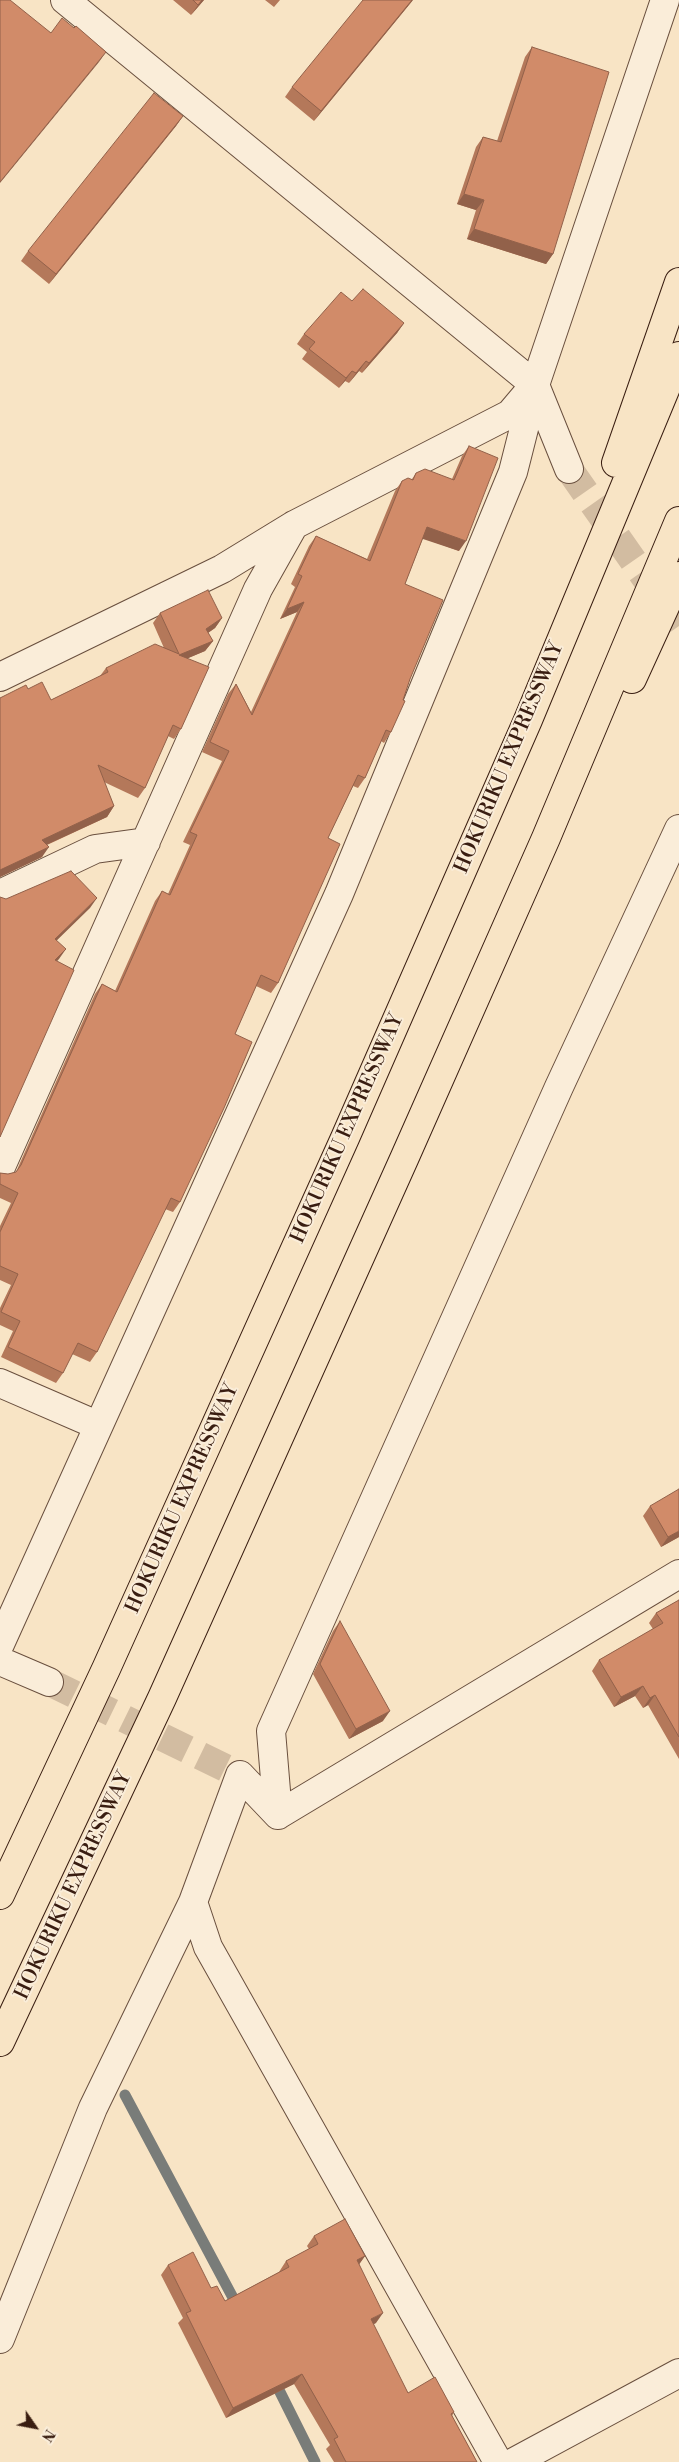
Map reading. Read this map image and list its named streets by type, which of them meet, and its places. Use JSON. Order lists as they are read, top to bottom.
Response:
{
  "streets": {
    "highway": ["HOKURIKU EXPRESSWAY"]
  },
  "north": "bottom right"
}
